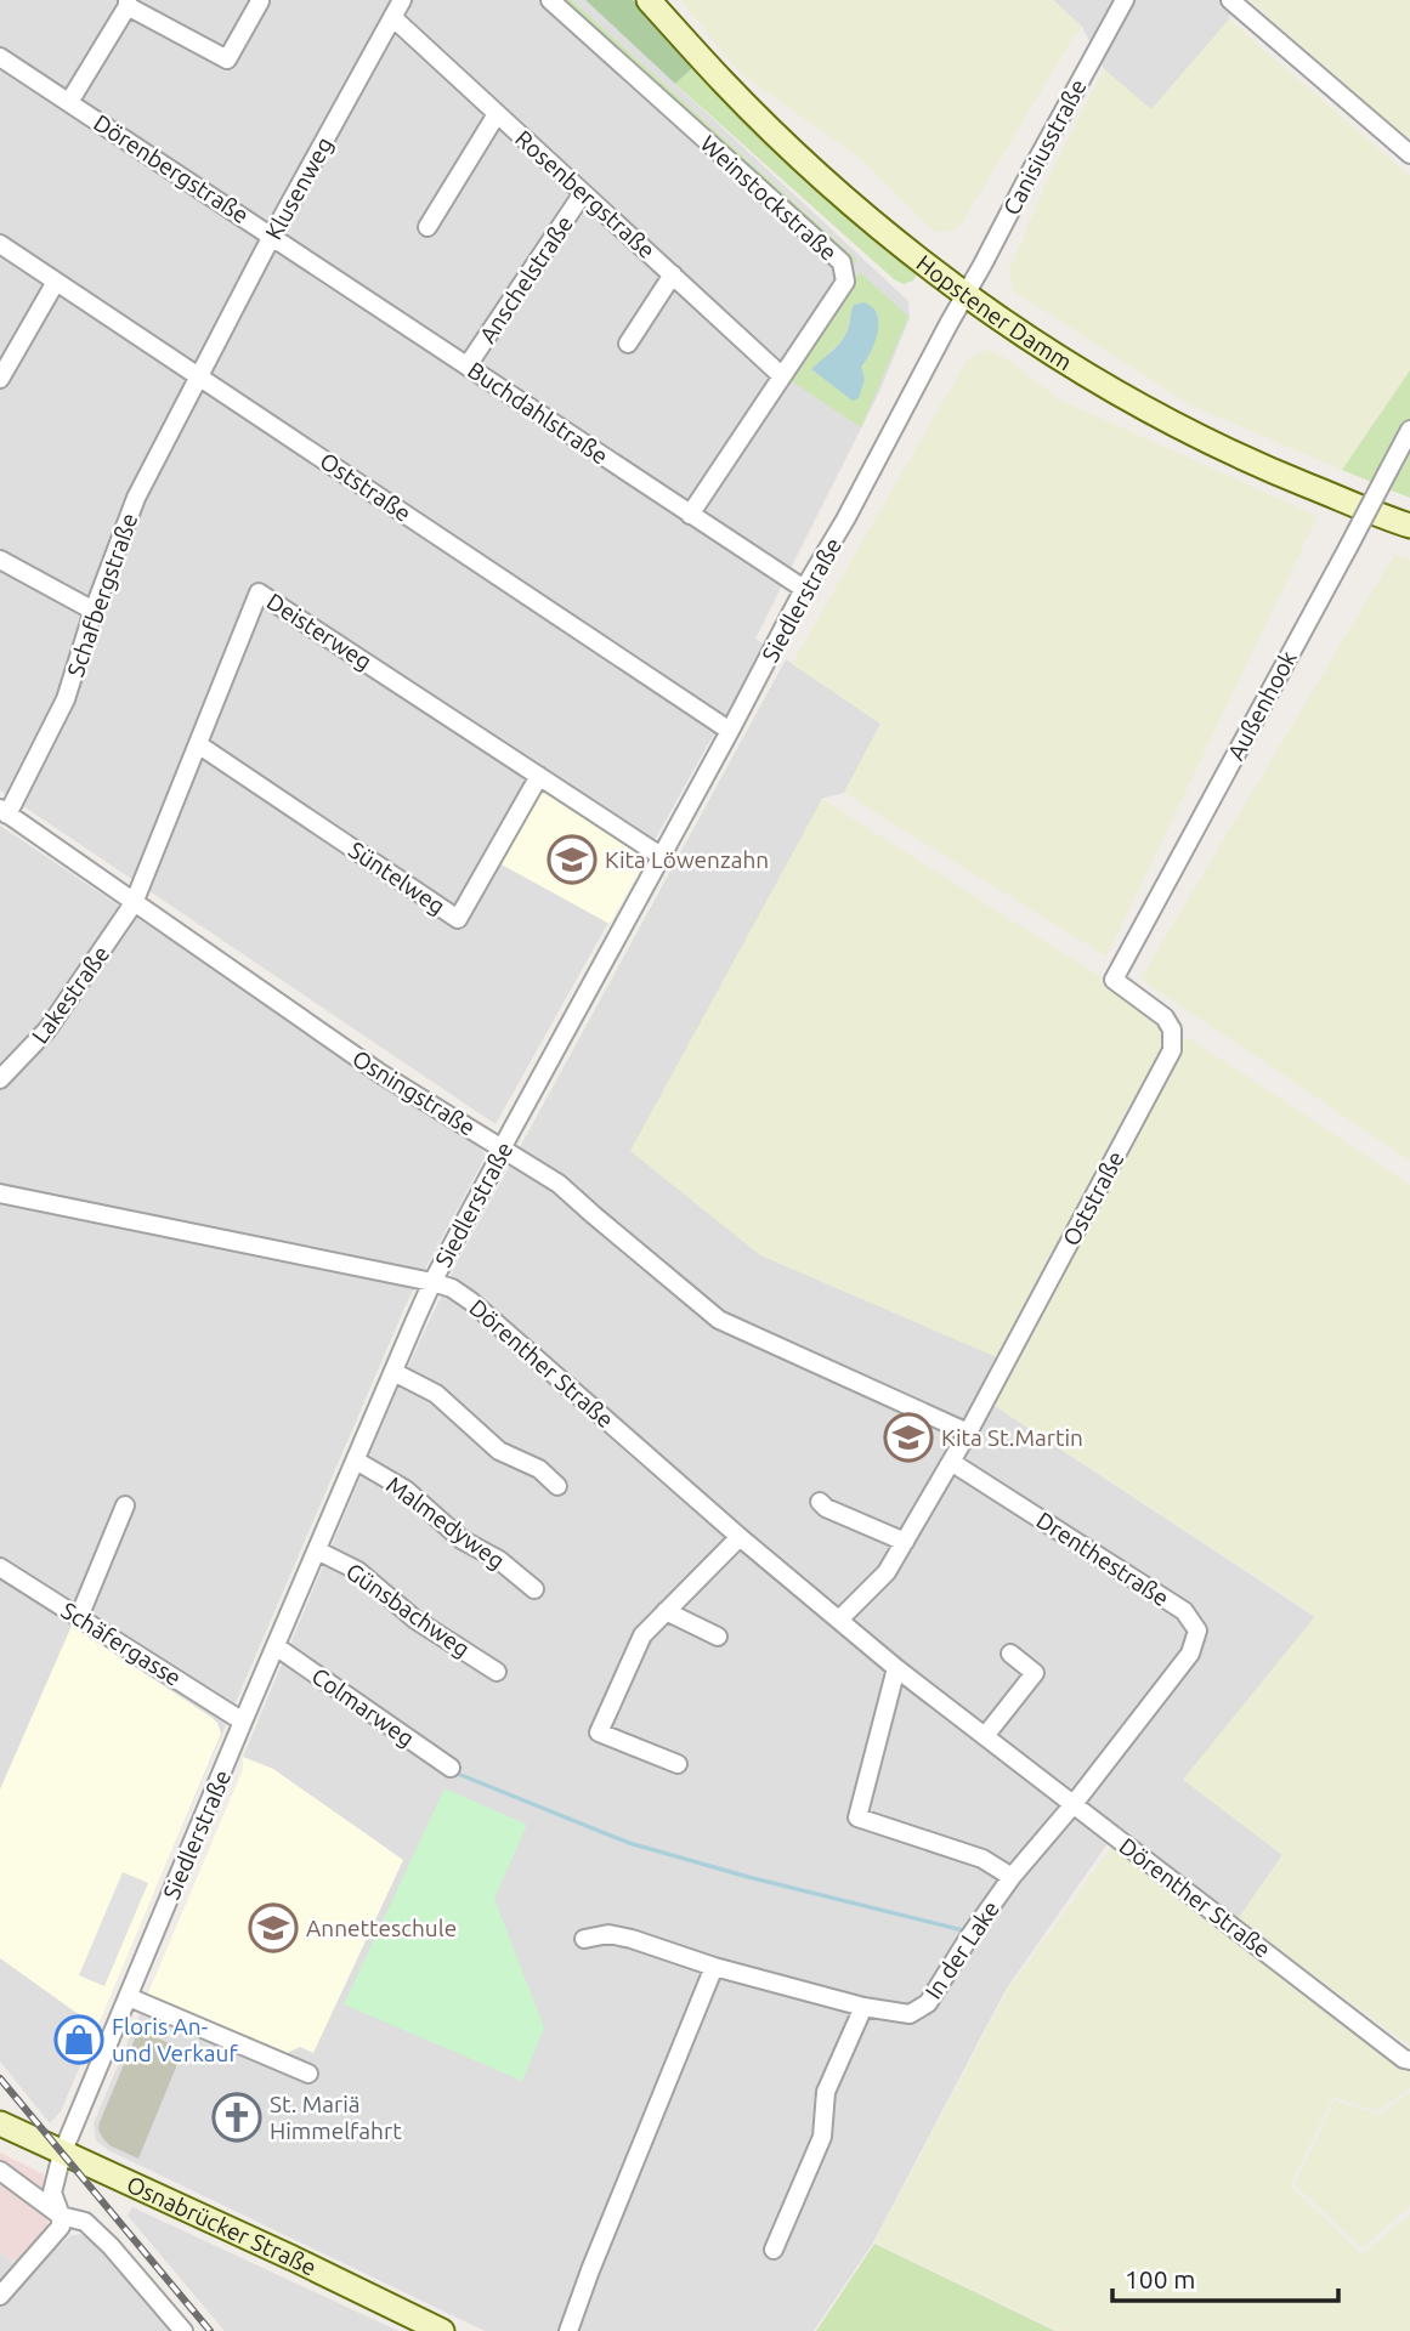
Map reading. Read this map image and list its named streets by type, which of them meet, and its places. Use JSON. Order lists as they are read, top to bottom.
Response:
{
  "streets": {
    "main road": ["Hopstener Damm", "Osnabrücker Straße"],
    "street": [
      "Canisiusstraße",
      "Dörenbergstraße",
      "Klusenweg",
      "Rosenbergstraße",
      "Weinstockstraße",
      "Anschelstraße",
      "Buchdahlstraße",
      "Oststraße",
      "Schafbergstraße",
      "Siedlerstraße",
      "Deisterweg",
      "Außenhook",
      "Süntelweg",
      "Lakestraße",
      "Osningstraße",
      "Dörenther Straße",
      "Malmedyweg",
      "Drenthestraße",
      "Günsbachweg",
      "Schäfergasse",
      "Colmarweg",
      "In der Lake"
    ]
  },
  "crossings": [
    ["Canisiusstraße", "Hopstener Damm"],
    ["Canisiusstraße", "Siedlerstraße"],
    ["Dörenbergstraße", "Klusenweg"],
    ["Dörenbergstraße", "Buchdahlstraße"],
    ["Klusenweg", "Rosenbergstraße"],
    ["Klusenweg", "Buchdahlstraße"],
    ["Klusenweg", "Oststraße"],
    ["Klusenweg", "Schafbergstraße"],
    ["Rosenbergstraße", "Weinstockstraße"],
    ["Rosenbergstraße", "Anschelstraße"],
    ["Weinstockstraße", "Buchdahlstraße"],
    ["Anschelstraße", "Buchdahlstraße"],
    ["Hopstener Damm", "Siedlerstraße"],
    ["Buchdahlstraße", "Siedlerstraße"],
    ["Oststraße", "Schafbergstraße"],
    ["Oststraße", "Siedlerstraße"],
    ["Oststraße", "Außenhook"],
    ["Oststraße", "Osningstraße"],
    ["Schafbergstraße", "Osningstraße"],
    ["Siedlerstraße", "Deisterweg"],
    ["Siedlerstraße", "Osningstraße"],
    ["Siedlerstraße", "Dörenther Straße"],
    ["Siedlerstraße", "Malmedyweg"],
    ["Siedlerstraße", "Günsbachweg"],
    ["Siedlerstraße", "Schäfergasse"],
    ["Siedlerstraße", "Colmarweg"],
    ["Siedlerstraße", "Osnabrücker Straße"],
    ["Deisterweg", "Süntelweg"],
    ["Deisterweg", "Lakestraße"],
    ["Deisterweg", "Osningstraße"],
    ["Lakestraße", "Osningstraße"],
    ["Dörenther Straße", "Drenthestraße"],
    ["Dörenther Straße", "In der Lake"],
    ["Drenthestraße", "In der Lake"]
  ],
  "places": {
    "school or university": ["Kita Löwenzahn", "Kita St.Martin", "Annetteschule"],
    "shop": ["Floris An- und Verkauf"],
    "church": ["St. Mariä Himmelfahrt"]
  },
  "scale_bar": "100 m"
}
